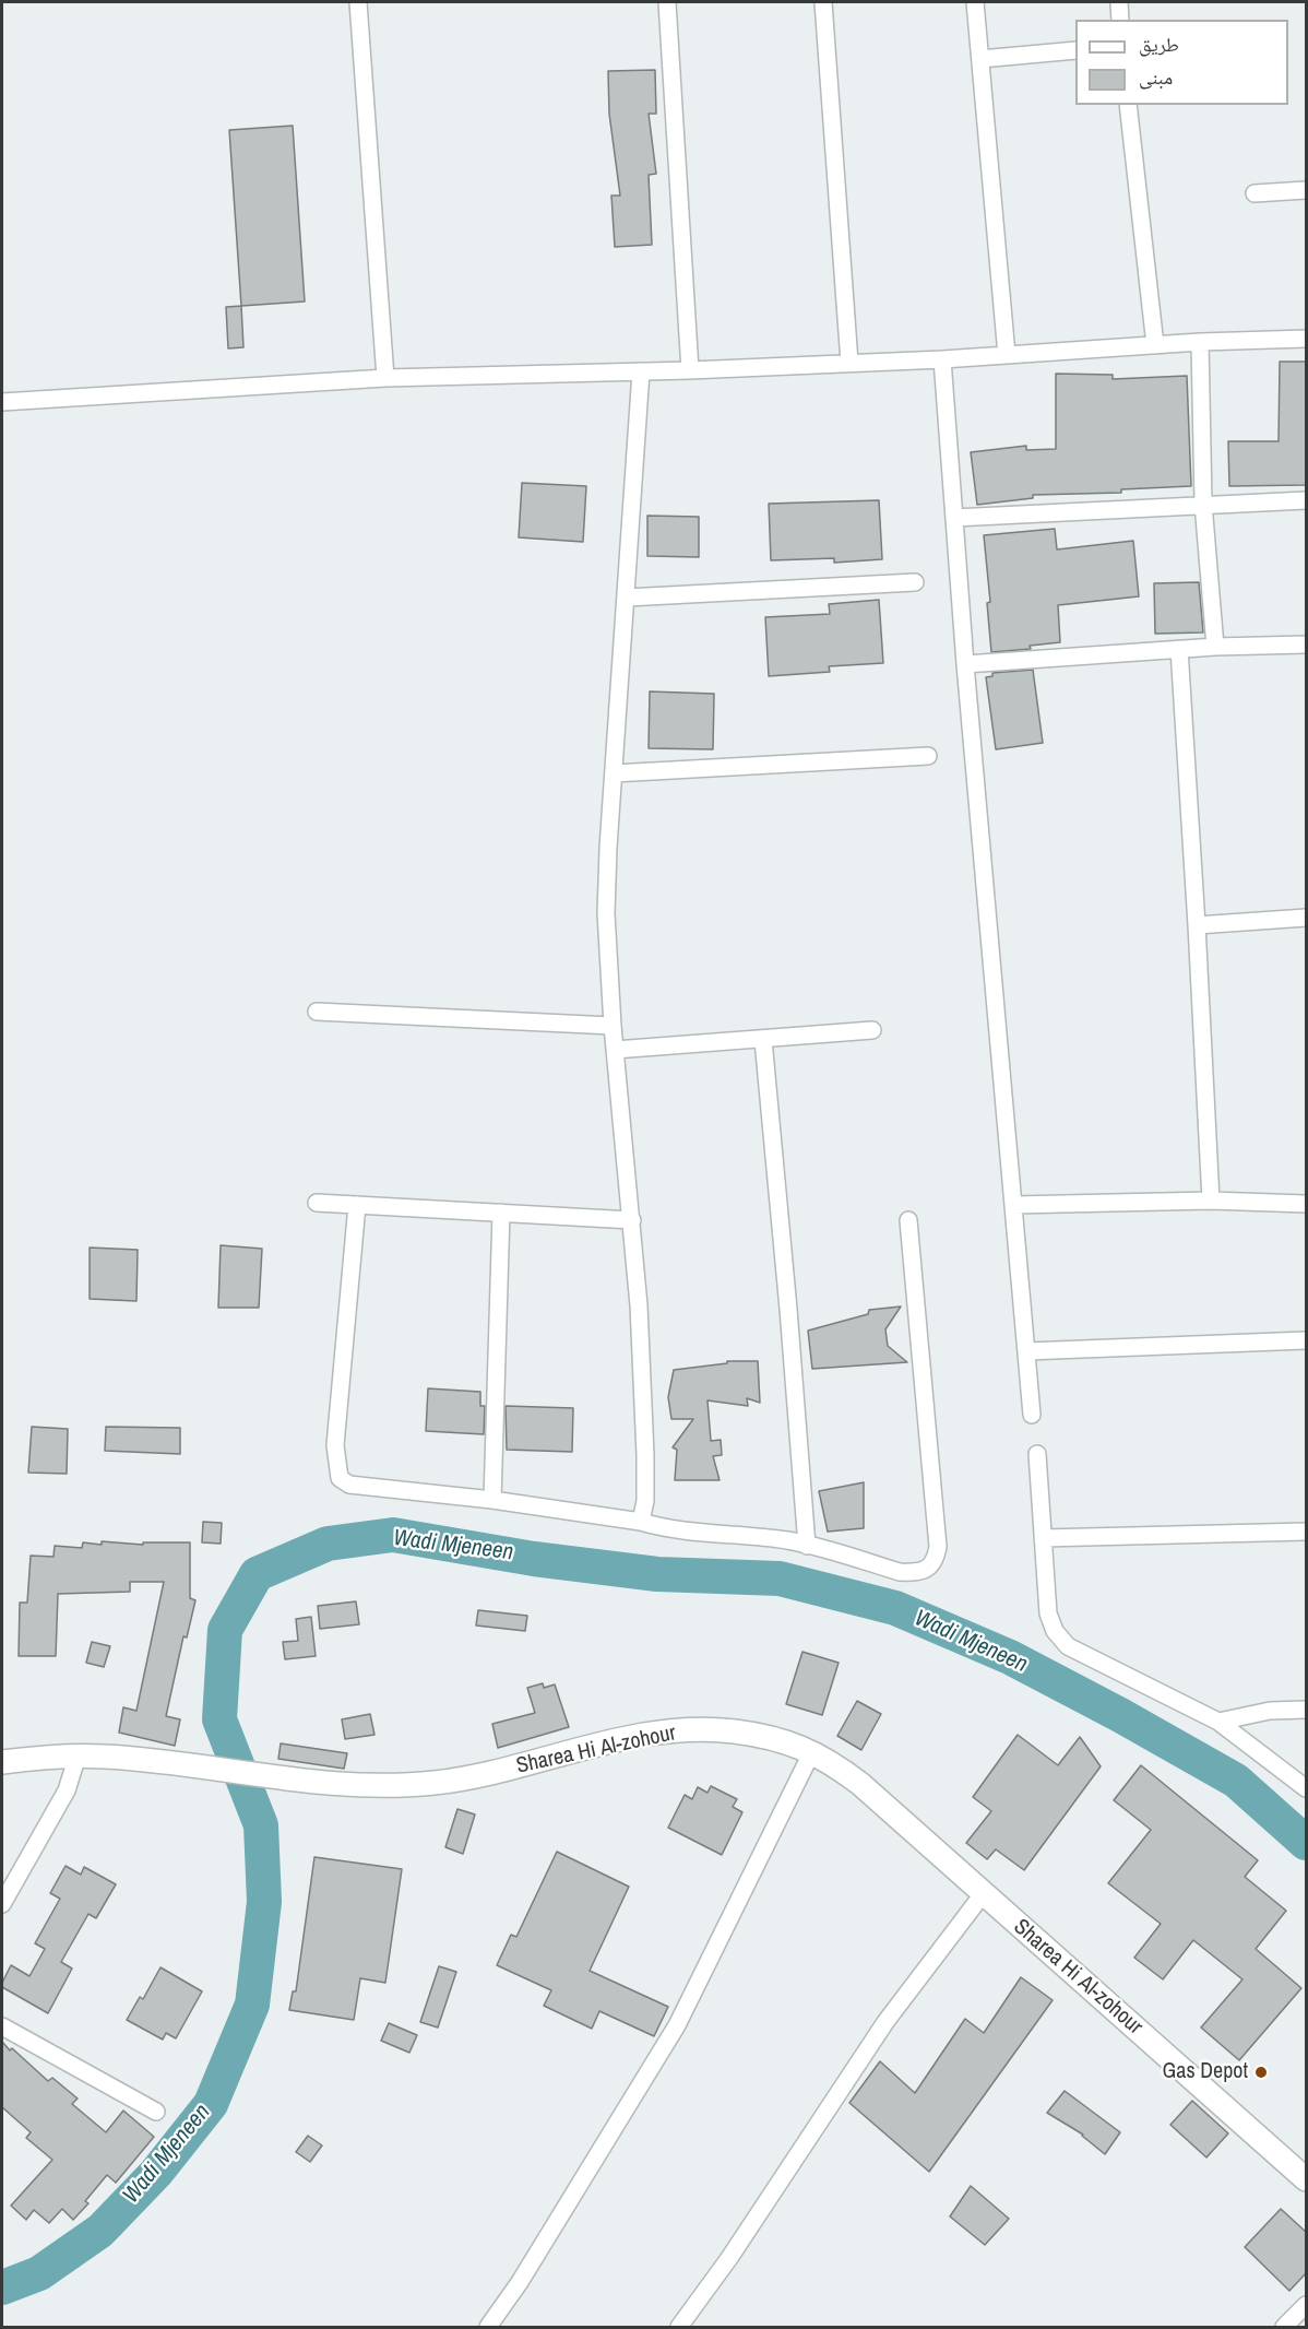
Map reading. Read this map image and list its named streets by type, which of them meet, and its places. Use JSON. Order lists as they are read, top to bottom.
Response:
{
  "streets": {
    "street": ["Sharea Hi Al-zohour"]
  },
  "water": ["Wadi Mjeneen"],
  "places": ["Gas Depot"],
  "legend": ["طريق", "مبنى"]
}
